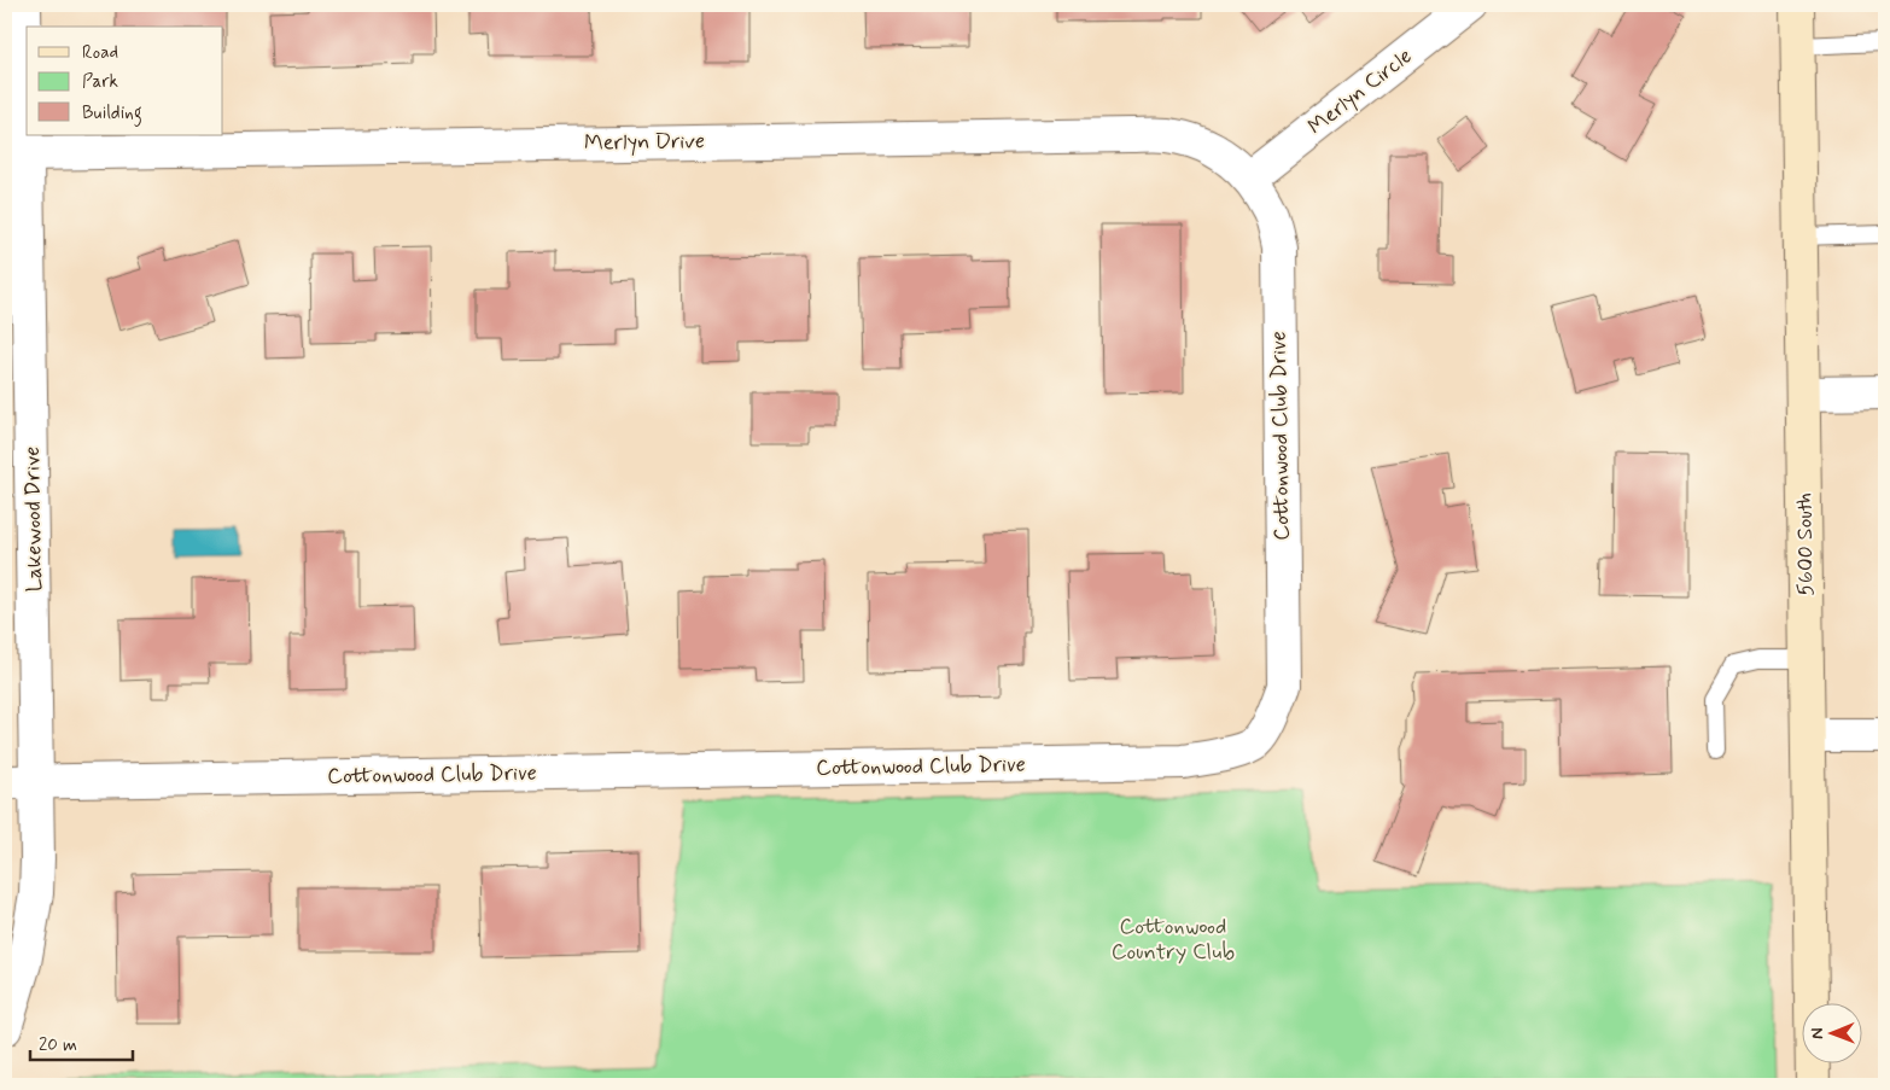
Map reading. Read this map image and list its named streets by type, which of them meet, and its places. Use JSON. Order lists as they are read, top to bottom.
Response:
{
  "streets": {
    "main road": ["5600 South"],
    "street": [
      "Merlyn Circle",
      "Merlyn Drive",
      "Cottonwood Club Drive",
      "Lakewood Drive"
    ]
  },
  "crossings": [
    ["Merlyn Circle", "Merlyn Drive"],
    ["Merlyn Circle", "Cottonwood Club Drive"],
    ["Merlyn Drive", "Cottonwood Club Drive"],
    ["Merlyn Drive", "Lakewood Drive"],
    ["Cottonwood Club Drive", "Lakewood Drive"]
  ],
  "parks": ["Cottonwood Country Club"],
  "legend": ["Road", "Park", "Building"],
  "scale_bar": "20 m",
  "north": "left"
}
